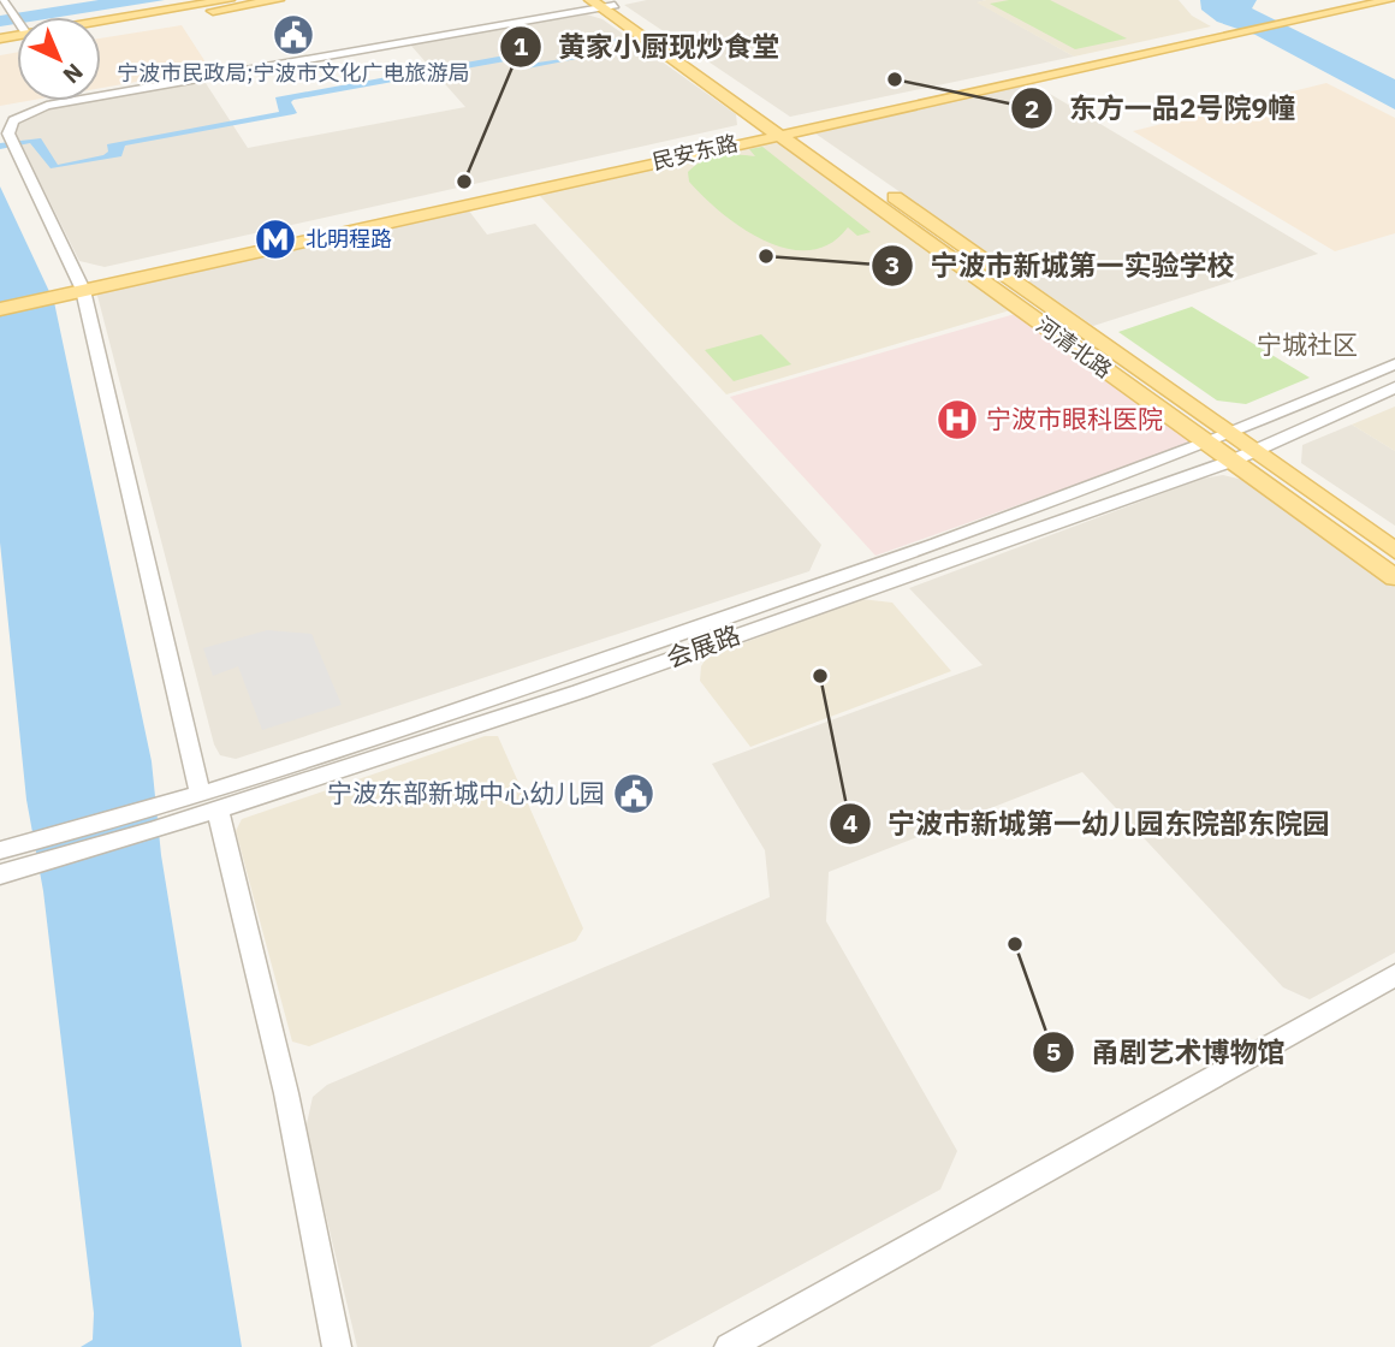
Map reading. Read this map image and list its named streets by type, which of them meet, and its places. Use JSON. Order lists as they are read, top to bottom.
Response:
{
  "streets": {
    "main road": ["民安东路", "河清北路"],
    "street": ["会展路"]
  },
  "crossings": [
    ["民安东路", "河清北路"],
    ["河清北路", "会展路"]
  ],
  "districts": ["宁城社区"],
  "places": {
    "public building": ["宁波市民政局;宁波市文化广电旅游局", "宁波东部新城中心幼儿园"],
    "other": [
      "东方一品2号院9幢",
      "黄家小厨现炒食堂",
      "宁波市新城第一实验学校",
      "宁波市新城第一幼儿园东院部东院园",
      "甬剧艺术博物馆"
    ],
    "metro station": ["北明程路"],
    "hospital": ["宁波市眼科医院"]
  },
  "north": "bottom right"
}
